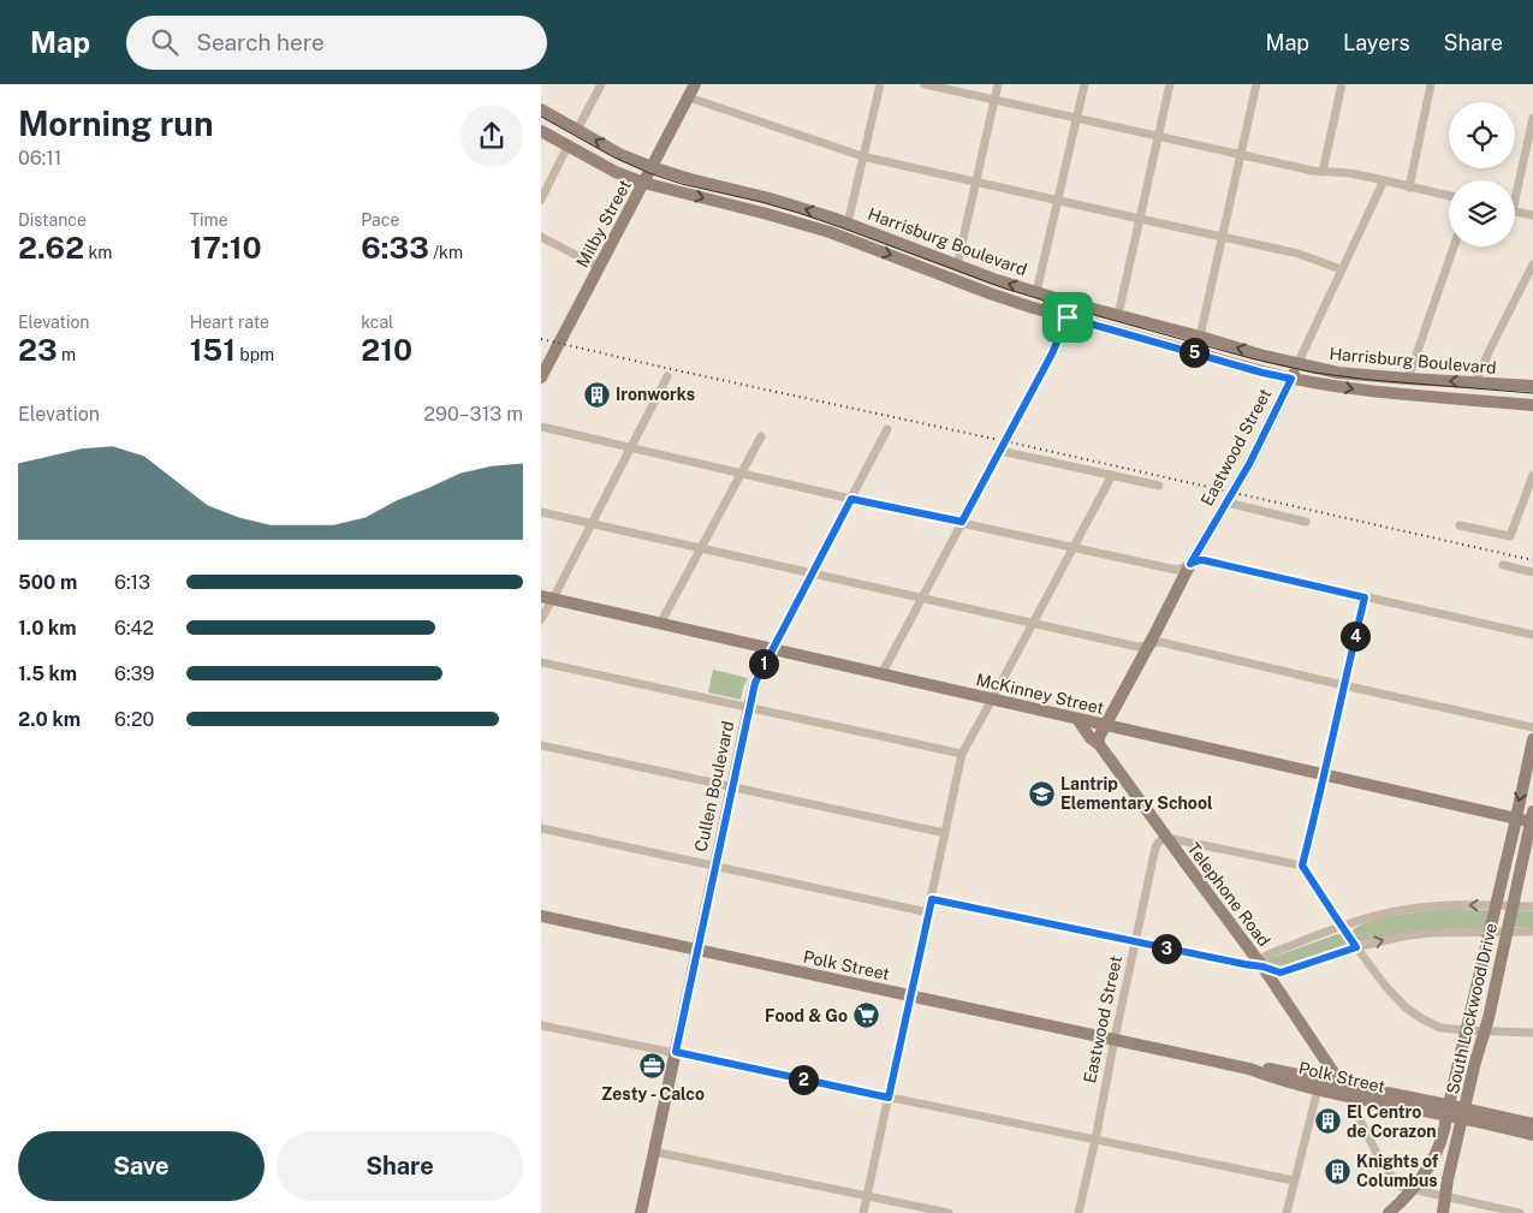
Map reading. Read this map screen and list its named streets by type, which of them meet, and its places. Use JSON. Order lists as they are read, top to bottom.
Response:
{
  "streets": {
    "main road": [
      "Milby Street",
      "Harrisburg Boulevard",
      "Eastwood Street",
      "McKinney Street",
      "Cullen Boulevard",
      "Telephone Road",
      "Polk Street",
      "South Lockwood Drive"
    ]
  },
  "crossings": [
    ["Milby Street", "Harrisburg Boulevard"],
    ["Harrisburg Boulevard", "Eastwood Street"],
    ["Eastwood Street", "McKinney Street"],
    ["Eastwood Street", "Telephone Road"],
    ["Eastwood Street", "Polk Street"],
    ["McKinney Street", "Cullen Boulevard"],
    ["McKinney Street", "Telephone Road"],
    ["McKinney Street", "South Lockwood Drive"],
    ["Cullen Boulevard", "Polk Street"],
    ["Telephone Road", "Polk Street"],
    ["Polk Street", "South Lockwood Drive"]
  ],
  "places": {
    "building": ["Ironworks", "El Centro de Corazon", "Knights of Columbus"],
    "school or university": ["Lantrip Elementary School"],
    "supermarket": ["Food & Go"],
    "office": ["Zesty - Calco"]
  },
  "page": {
    "header": "Map",
    "search": "Search here",
    "nav": ["Map", "Layers", "Share"],
    "heading": ["Morning run", "06:11"],
    "stats": [
      ["Distance", "2.62 km"],
      ["Time", "17:10"],
      ["Pace", "6:33 /km"],
      ["Elevation", "23 m"],
      ["Heart rate", "151 bpm"],
      ["kcal", "210"]
    ],
    "pins": [
      "5",
      "4",
      "1",
      "3",
      "2"
    ],
    "chart": ["Elevation", "290–313 m"],
    "list": [
      {
        "name": "500 m",
        "note": "6:13"
      },
      {
        "name": "1.0 km",
        "note": "6:42"
      },
      {
        "name": "1.5 km",
        "note": "6:39"
      },
      {
        "name": "2.0 km",
        "note": "6:20"
      }
    ],
    "buttons": ["Save", "Share"]
  }
}
